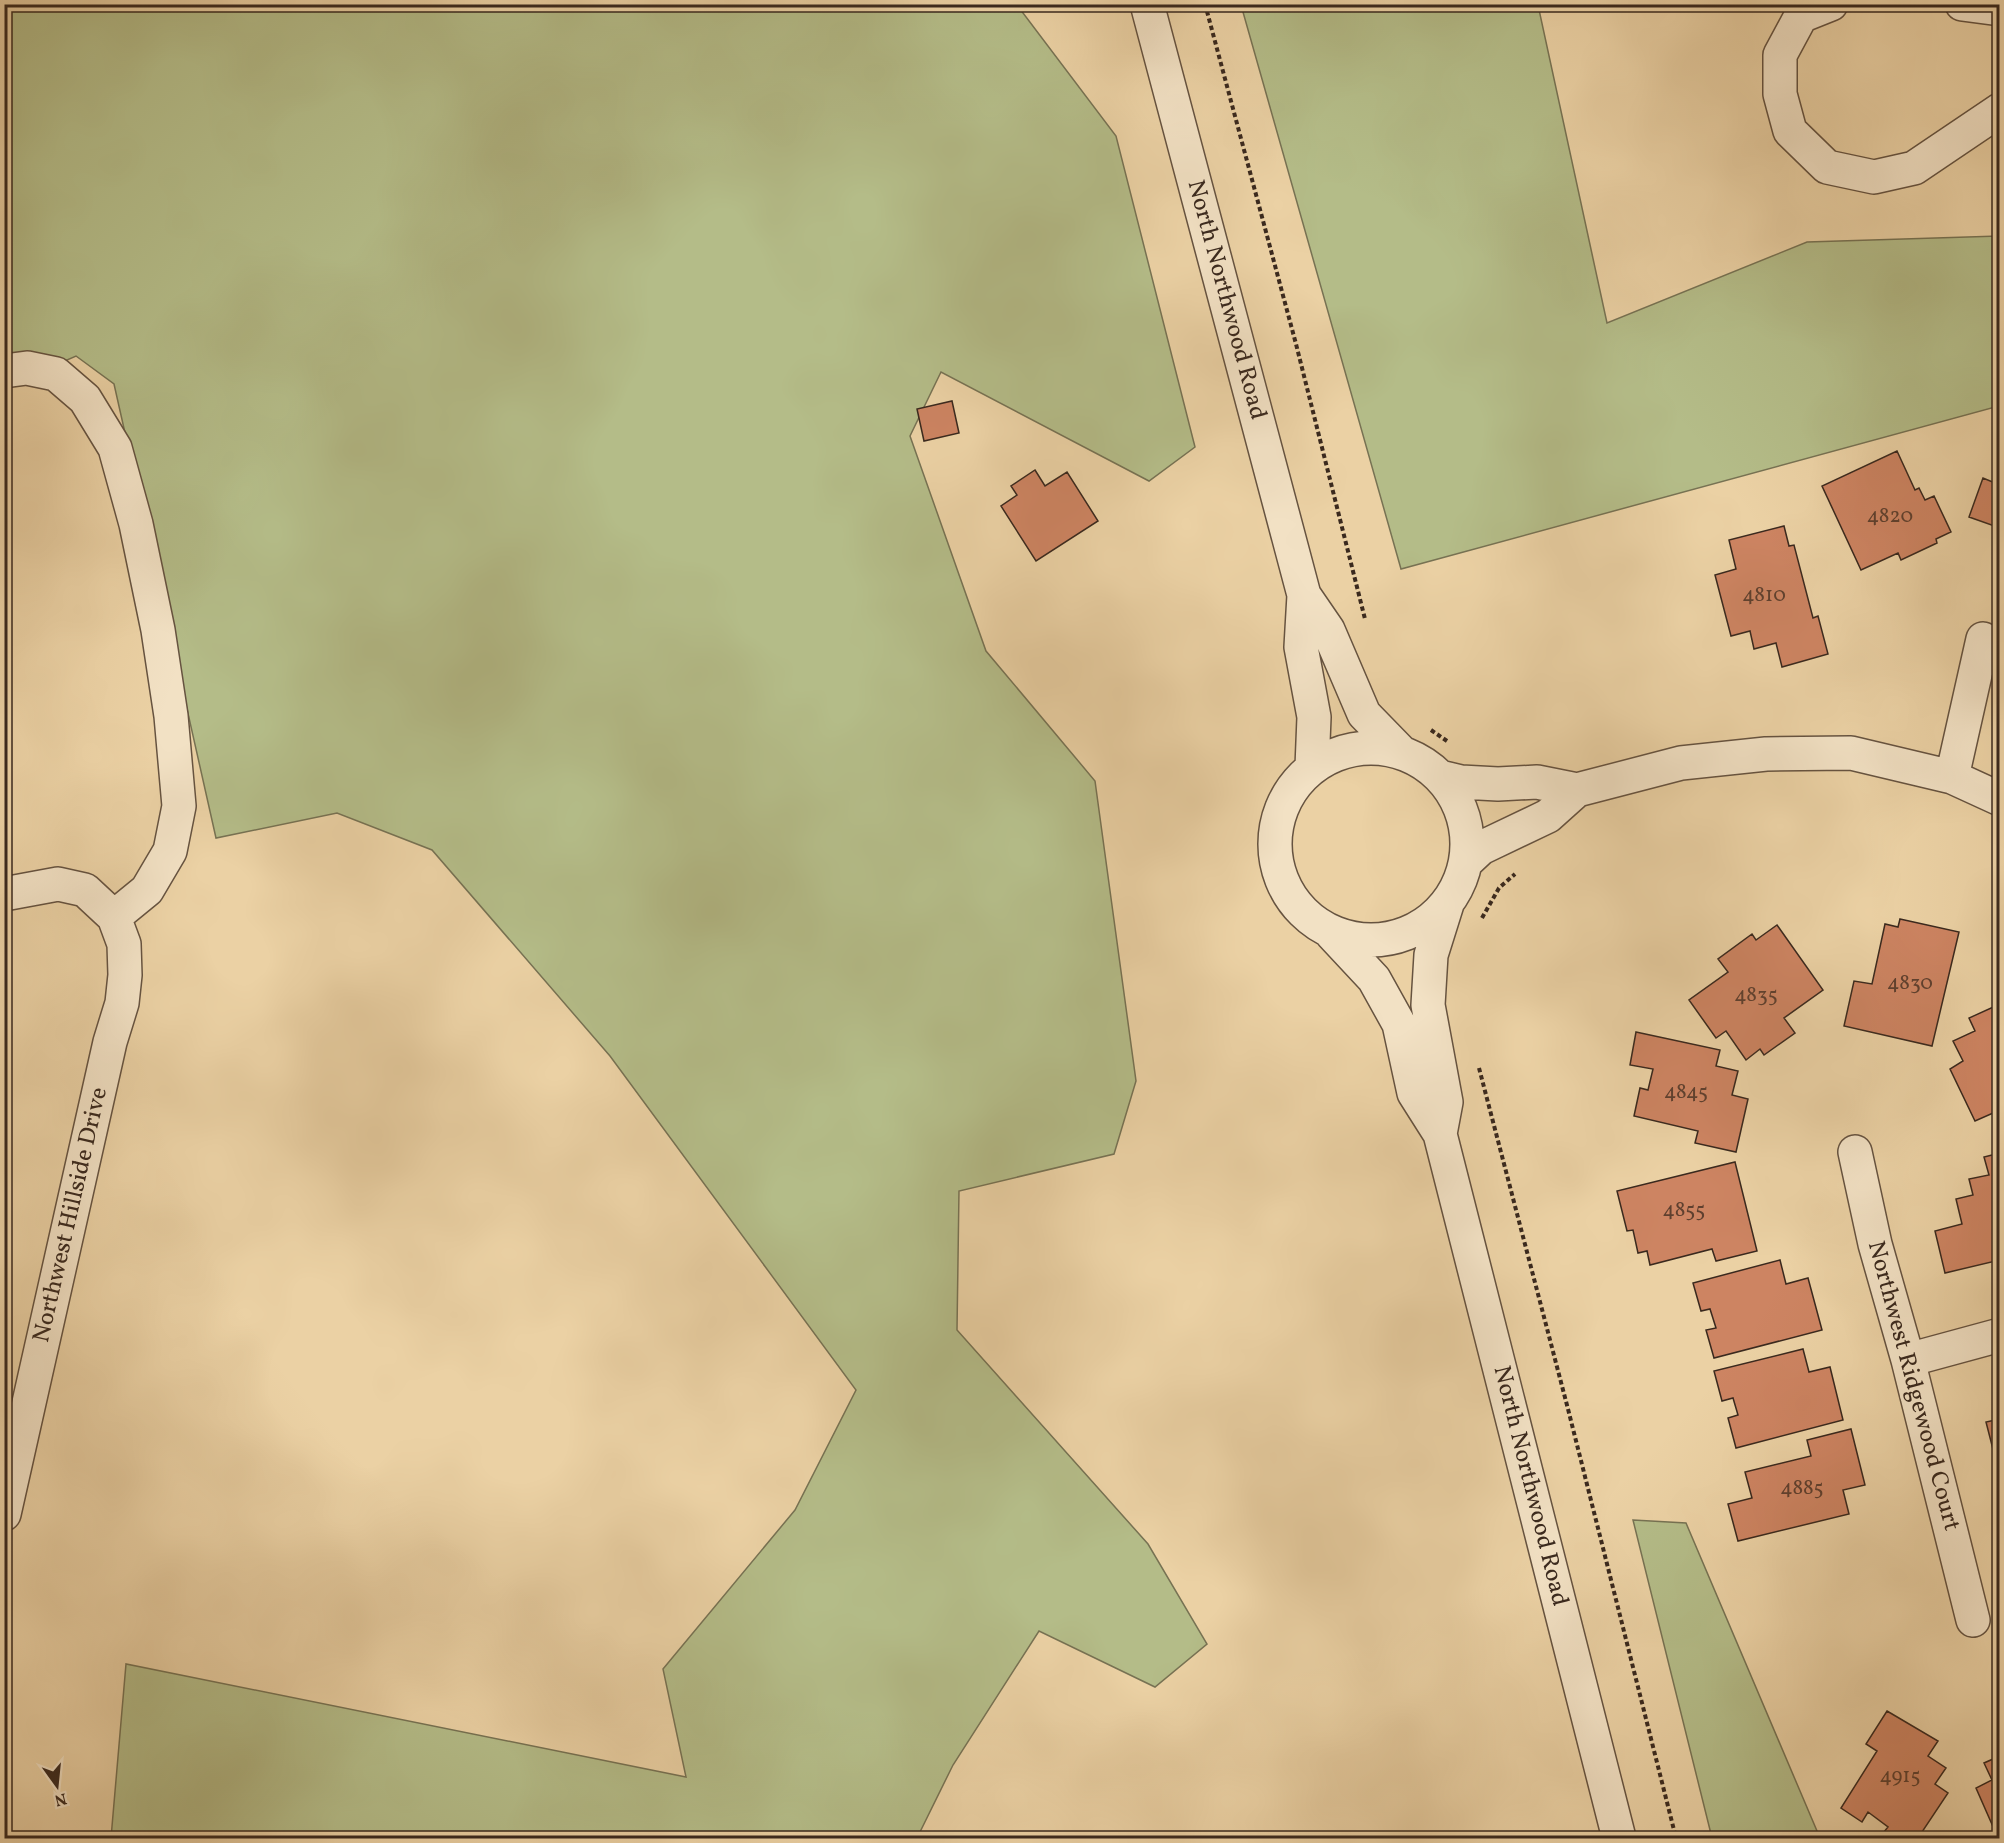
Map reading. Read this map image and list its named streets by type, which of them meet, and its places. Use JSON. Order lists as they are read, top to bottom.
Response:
{
  "streets": {
    "street": ["North Northwood Road", "Northwest Hillside Drive", "Northwest Ridgewood Court"]
  },
  "house_numbers": [
    "4820",
    "4810",
    "4830",
    "4835",
    "4845",
    "4855",
    "4885",
    "4915"
  ],
  "north": "bottom"
}
